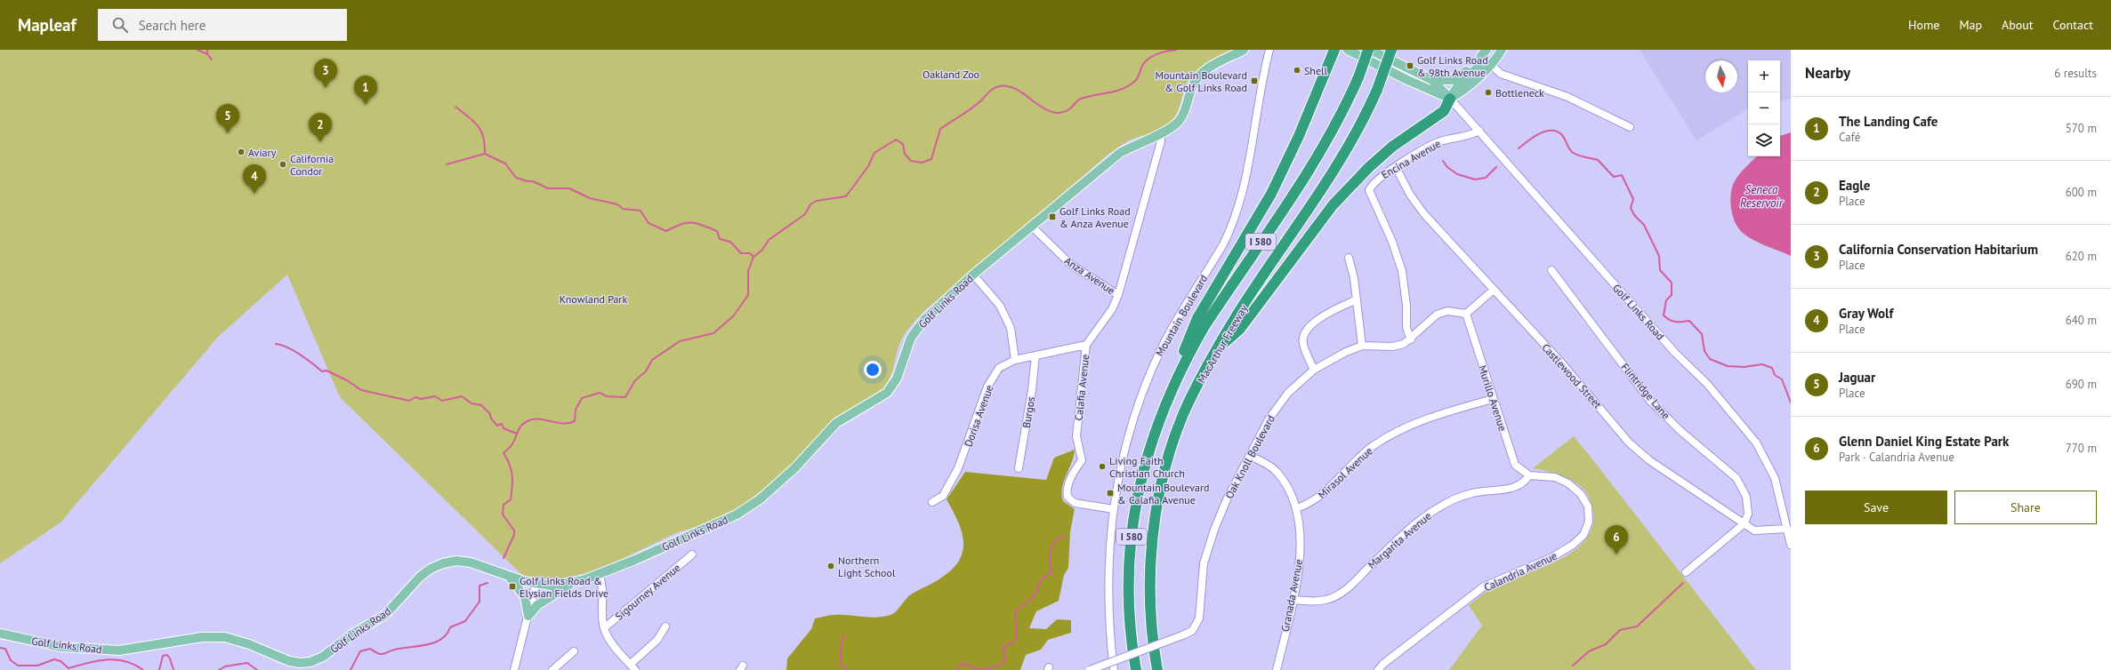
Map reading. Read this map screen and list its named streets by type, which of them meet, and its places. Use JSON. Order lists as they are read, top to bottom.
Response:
{
  "streets": {
    "highway": ["I 580", "MacArthur Freeway"],
    "main road": ["Golf Links Road"],
    "street": [
      "Encina Avenue",
      "Anza Avenue",
      "Mountain Boulevard",
      "Castlewood Street",
      "Calafia Avenue",
      "Flintridge Lane",
      "Murillo Avenue",
      "Burgos",
      "Dorisa Avenue",
      "Oak Knoll Boulevard",
      "Mirasol Avenue",
      "Margarita Avenue",
      "Calandria Avenue",
      "Sigourney Avenue",
      "Granada Avenue"
    ]
  },
  "crossings": [
    ["Encina Avenue", "Golf Links Road"],
    ["Encina Avenue", "Castlewood Street"],
    ["Encina Avenue", "Oak Knoll Boulevard"],
    ["Anza Avenue", "Golf Links Road"],
    ["Anza Avenue", "Calafia Avenue"],
    ["Golf Links Road", "MacArthur Freeway"],
    ["Golf Links Road", "Castlewood Street"],
    ["Golf Links Road", "Calafia Avenue"],
    ["Mountain Boulevard", "Calafia Avenue"],
    ["Castlewood Street", "Flintridge Lane"],
    ["Calafia Avenue", "Dorisa Avenue"],
    ["Murillo Avenue", "Oak Knoll Boulevard"],
    ["Murillo Avenue", "Mirasol Avenue"],
    ["Murillo Avenue", "Margarita Avenue"],
    ["Murillo Avenue", "Calandria Avenue"],
    ["Burgos", "Dorisa Avenue"],
    ["Oak Knoll Boulevard", "Granada Avenue"],
    ["Mirasol Avenue", "Granada Avenue"],
    ["Margarita Avenue", "Calandria Avenue"],
    ["Margarita Avenue", "Granada Avenue"]
  ],
  "water": ["Seneca Reservoir"],
  "parks": ["Oakland Zoo", "Knowland Park"],
  "places": {
    "transit": [
      "Golf Links Road & 98th Avenue",
      "Mountain Boulevard & Golf Links Road",
      "Golf Links Road & Anza Avenue",
      "Mountain Boulevard & Calafia Avenue",
      "Golf Links Road & Elysian Fields Drive"
    ],
    "other": [
      "Shell",
      "Bottleneck",
      "Aviary",
      "California Condor",
      "Living Faith Christian Church",
      "Northern Light School"
    ]
  },
  "north": "bottom",
  "page": {
    "header": "Mapleaf",
    "search": "Search here",
    "nav": [
      "Home",
      "Map",
      "About",
      "Contact"
    ],
    "heading": ["Nearby", "6 results"],
    "pins": [
      "3",
      "1",
      "5",
      "2",
      "4",
      "6"
    ],
    "map_buttons": ["+", "−"],
    "list": [
      {
        "mark": "1",
        "name": "The Landing Cafe",
        "note": "Café",
        "value": "570 m"
      },
      {
        "mark": "2",
        "name": "Eagle",
        "note": "Place",
        "value": "600 m"
      },
      {
        "mark": "3",
        "name": "California Conservation Habitarium",
        "note": "Place",
        "value": "620 m"
      },
      {
        "mark": "4",
        "name": "Gray Wolf",
        "note": "Place",
        "value": "640 m"
      },
      {
        "mark": "5",
        "name": "Jaguar",
        "note": "Place",
        "value": "690 m"
      },
      {
        "mark": "6",
        "name": "Glenn Daniel King Estate Park",
        "note": "Park · Calandria Avenue",
        "value": "770 m"
      }
    ],
    "buttons": ["Save", "Share"]
  }
}
